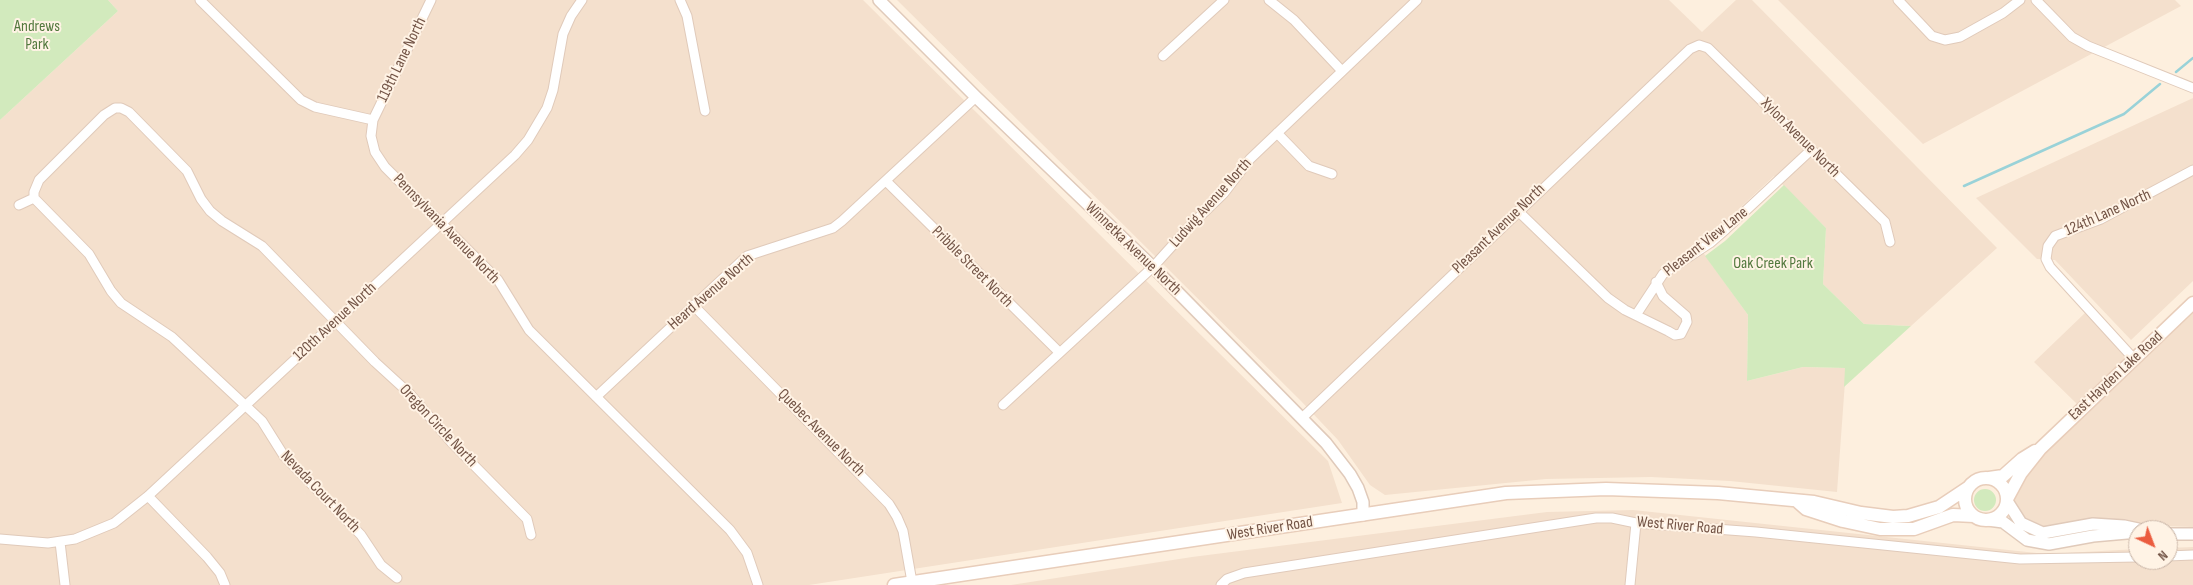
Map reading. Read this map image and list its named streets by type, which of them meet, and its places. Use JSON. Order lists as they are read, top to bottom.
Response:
{
  "streets": {
    "main road": ["East Hayden Lake Road", "West River Road"],
    "street": [
      "119th Lane North",
      "Xylon Avenue North",
      "Ludwig Avenue North",
      "124th Lane North",
      "Pennsylvania Avenue North",
      "Pleasant Avenue North",
      "Pleasant View Lane",
      "Winnetka Avenue North",
      "Pribble Street North",
      "Heard Avenue North",
      "120th Avenue North",
      "Oregon Circle North",
      "Quebec Avenue North",
      "Nevada Court North"
    ]
  },
  "crossings": [
    ["119th Lane North", "Pennsylvania Avenue North"],
    ["Xylon Avenue North", "Pleasant Avenue North"],
    ["Xylon Avenue North", "Pleasant View Lane"],
    ["Ludwig Avenue North", "Winnetka Avenue North"],
    ["Ludwig Avenue North", "Pribble Street North"],
    ["124th Lane North", "East Hayden Lake Road"],
    ["Pennsylvania Avenue North", "Heard Avenue North"],
    ["Pennsylvania Avenue North", "120th Avenue North"],
    ["Pleasant Avenue North", "Winnetka Avenue North"],
    ["Winnetka Avenue North", "Heard Avenue North"],
    ["Winnetka Avenue North", "West River Road"],
    ["Pribble Street North", "Heard Avenue North"],
    ["Heard Avenue North", "Quebec Avenue North"],
    ["120th Avenue North", "Oregon Circle North"],
    ["120th Avenue North", "Nevada Court North"],
    ["East Hayden Lake Road", "West River Road"],
    ["Oregon Circle North", "Nevada Court North"],
    ["Quebec Avenue North", "West River Road"]
  ],
  "parks": ["Andrews Park", "Oak Creek Park"],
  "north": "bottom right"
}
